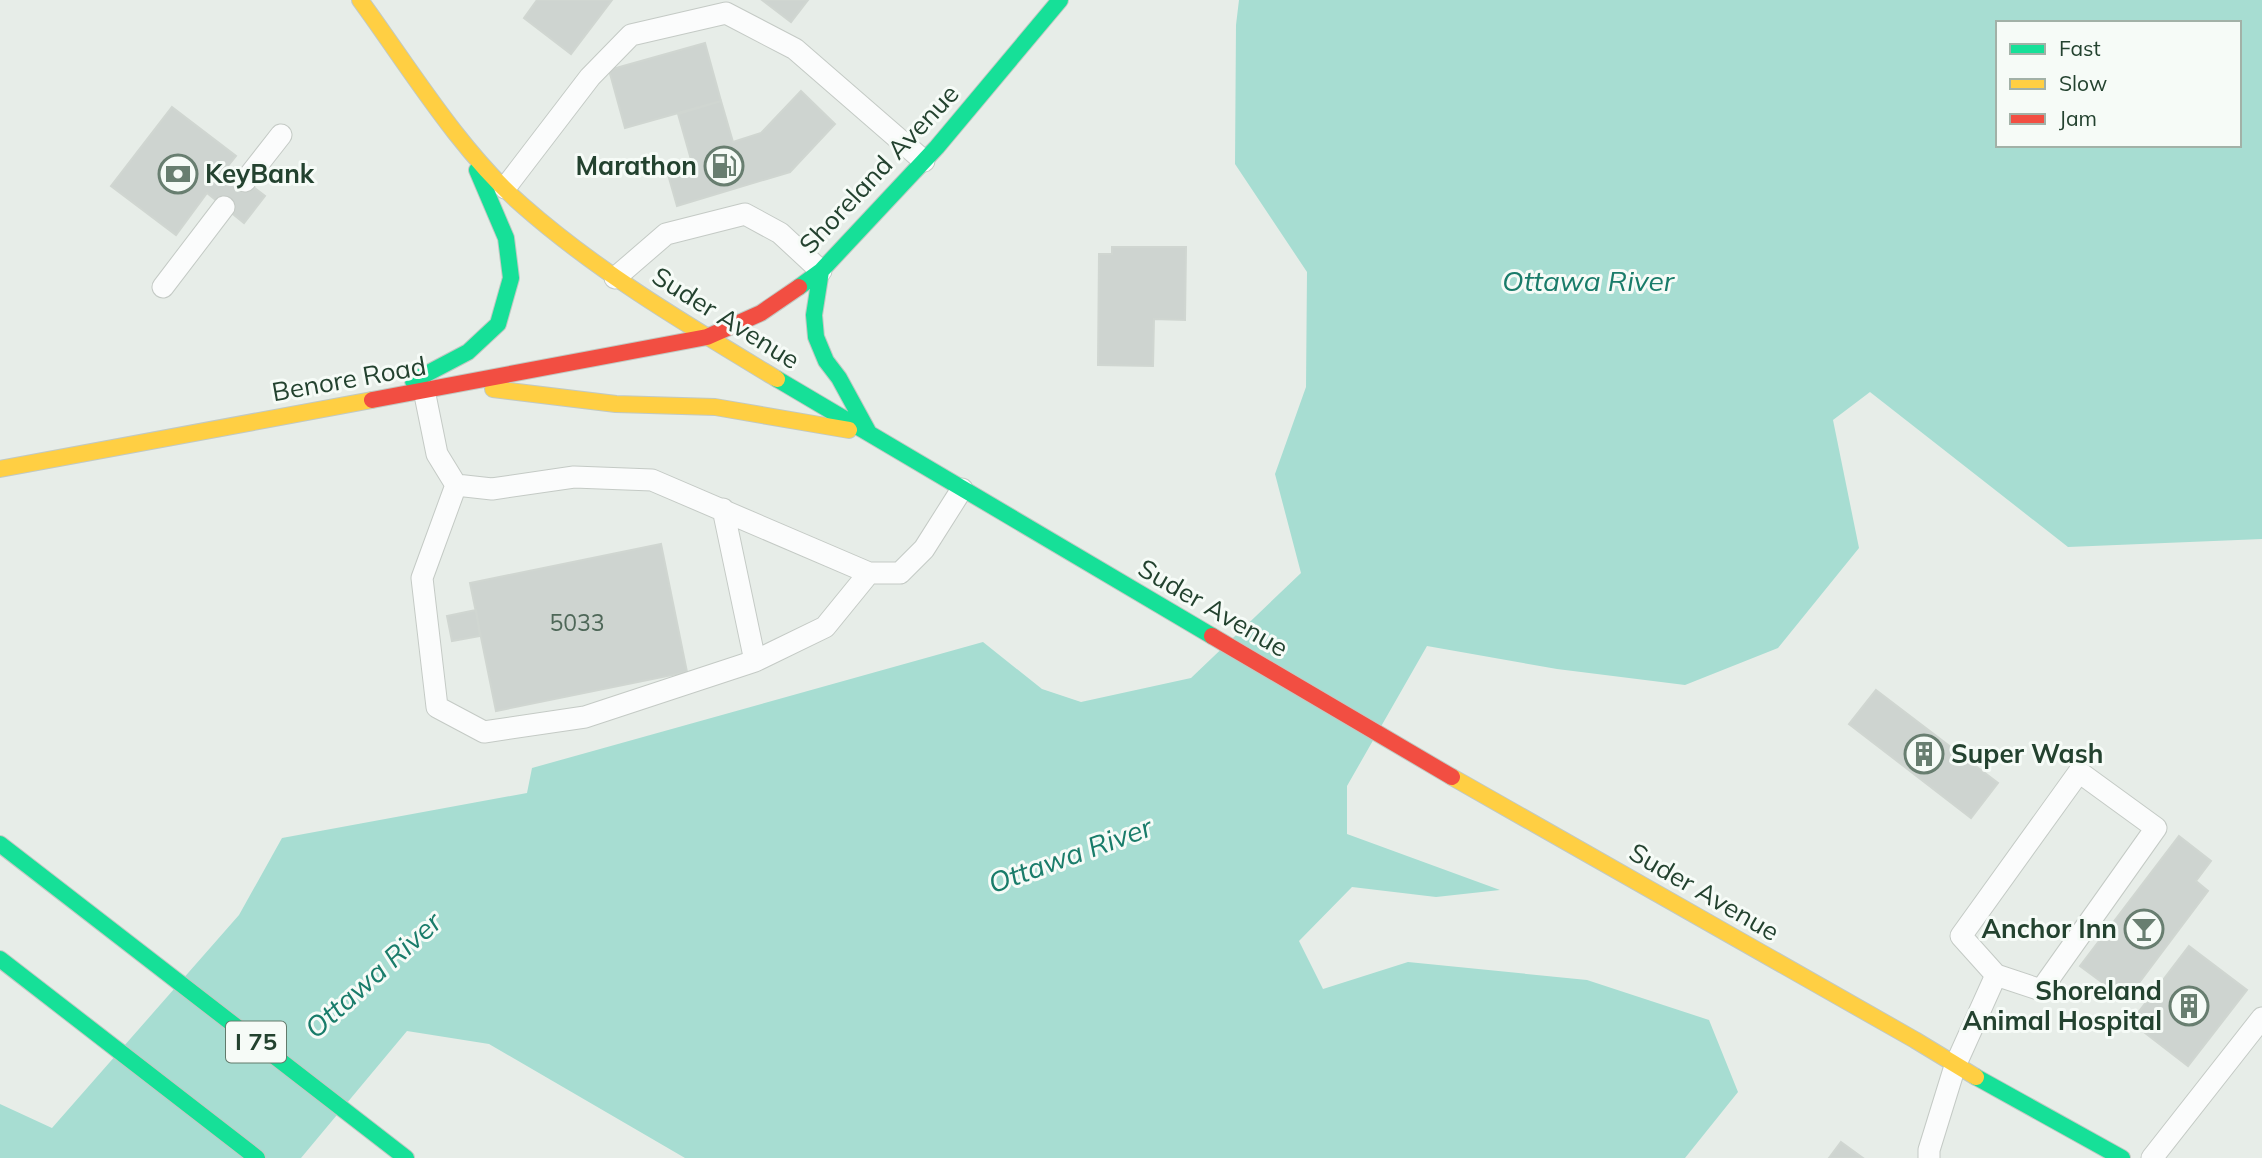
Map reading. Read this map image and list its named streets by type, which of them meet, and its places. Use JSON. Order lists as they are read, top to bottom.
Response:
{
  "streets": {
    "main road": [
      "Shoreland Avenue",
      "Suder Avenue",
      "Benore Road",
      "I 75"
    ]
  },
  "crossings": [
    ["Shoreland Avenue", "Suder Avenue"],
    ["Shoreland Avenue", "Benore Road"],
    ["Suder Avenue", "Benore Road"]
  ],
  "water": ["Ottawa River"],
  "places": {
    "fuel station": ["Marathon"],
    "bank": ["KeyBank"],
    "building": ["Super Wash", "Shoreland Animal Hospital"],
    "bar": ["Anchor Inn"]
  },
  "house_numbers": ["5033"],
  "legend": ["Fast", "Slow", "Jam"]
}
